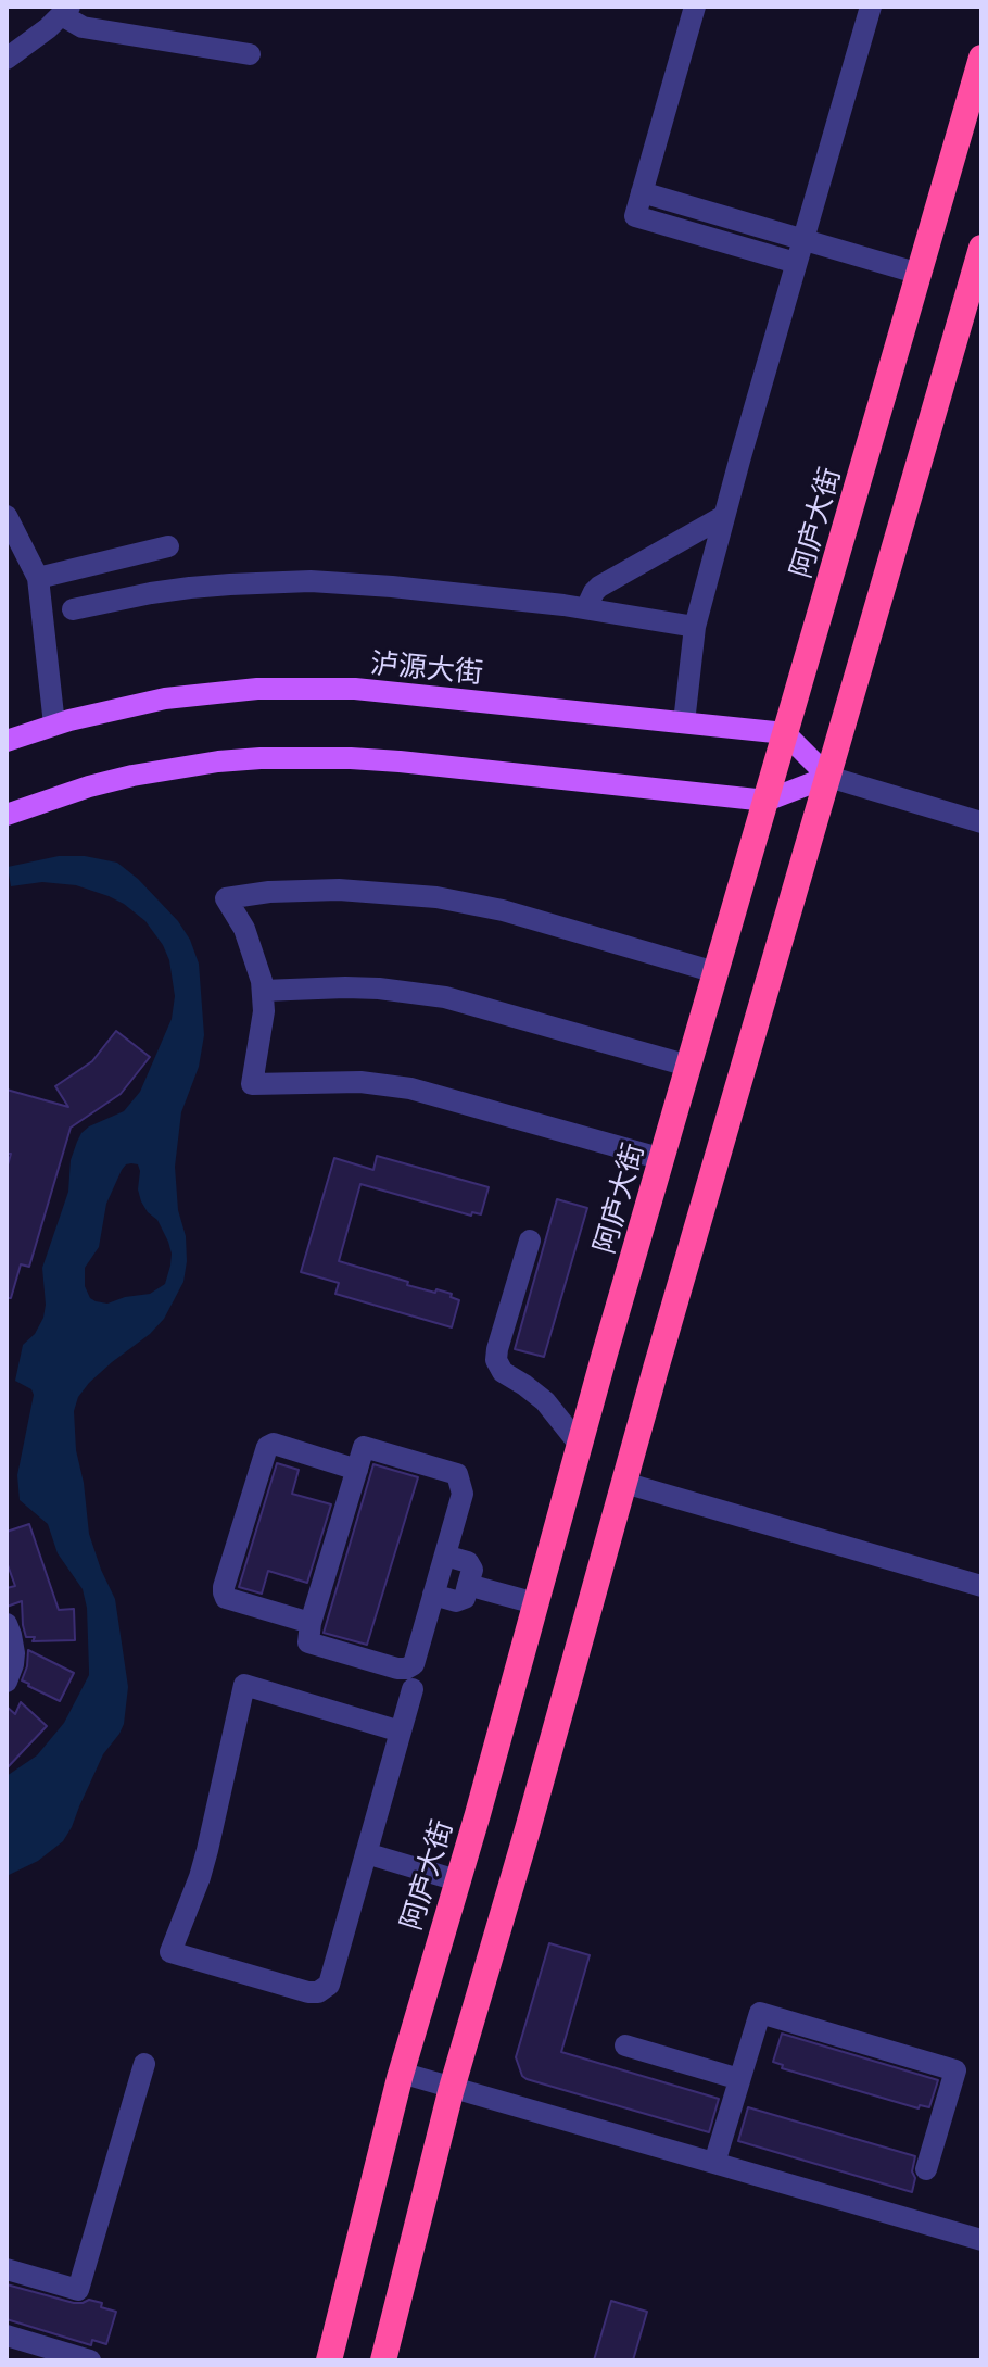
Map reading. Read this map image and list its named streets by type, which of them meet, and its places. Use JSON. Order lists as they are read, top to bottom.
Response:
{
  "streets": {
    "highway": ["阿庐大街"],
    "main road": ["泸源大街"]
  },
  "crossings": [
    ["阿庐大街", "泸源大街"]
  ]
}
